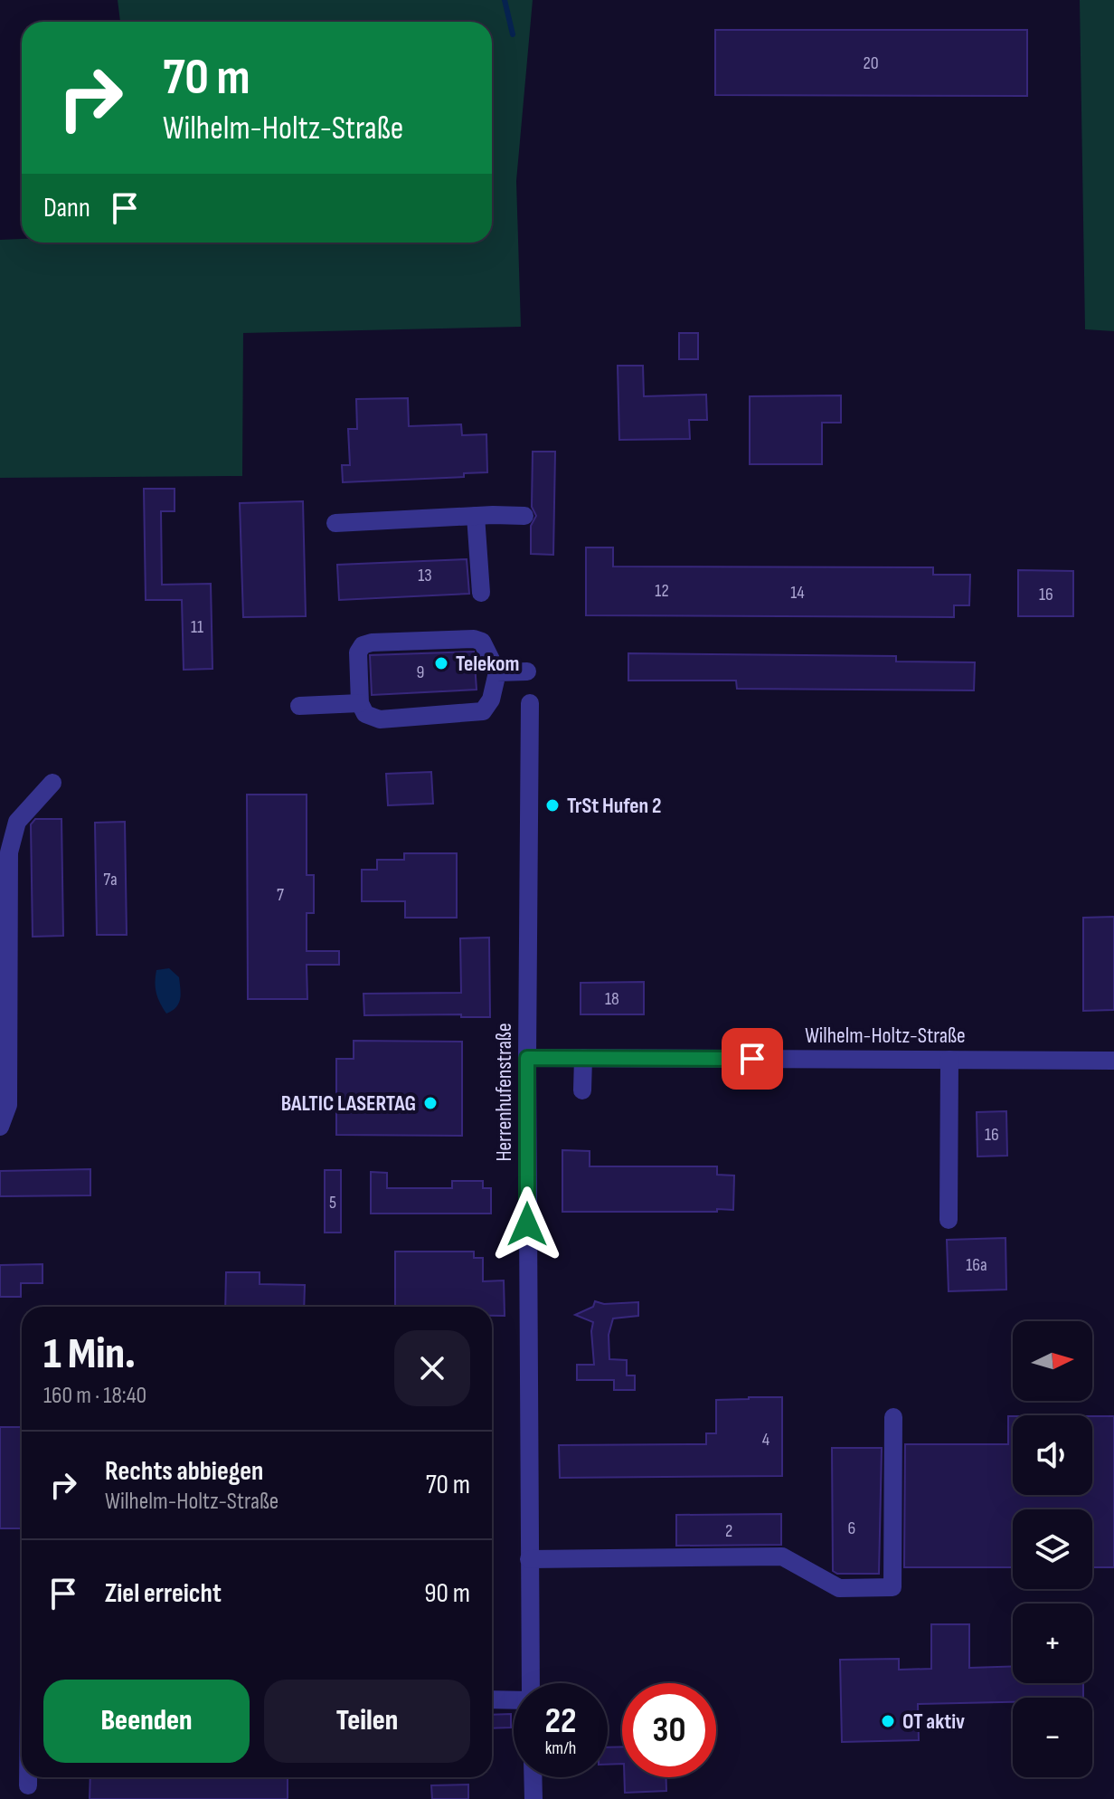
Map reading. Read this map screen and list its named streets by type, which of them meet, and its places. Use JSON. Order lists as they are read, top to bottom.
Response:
{
  "streets": {
    "street": ["Wilhelm-Holtz-Straße", "Herrenhufenstraße"]
  },
  "crossings": [
    ["Wilhelm-Holtz-Straße", "Herrenhufenstraße"]
  ],
  "places": [
    "Telekom",
    "TrSt Hufen 2",
    "BALTIC LASERTAG",
    "OT aktiv"
  ],
  "house_numbers": [
    "20",
    "13",
    "12",
    "14",
    "16",
    "11",
    "9",
    "7a",
    "7",
    "18",
    "16",
    "5",
    "16a",
    "4",
    "6",
    "2"
  ],
  "north": "right",
  "page": {
    "turn": ["70 m", "Wilhelm-Holtz-Straße"],
    "then": "Dann",
    "heading": ["1 Min.", "160 m · 18:40"],
    "map_buttons": ["+", "−"],
    "list": [
      {
        "name": "Rechts abbiegen",
        "note": "Wilhelm-Holtz-Straße",
        "value": "70 m"
      },
      {
        "name": "Ziel erreicht",
        "value": "90 m"
      }
    ],
    "buttons": ["Beenden", "Teilen"],
    "speed": "22 km/h",
    "limit": "30"
  }
}
